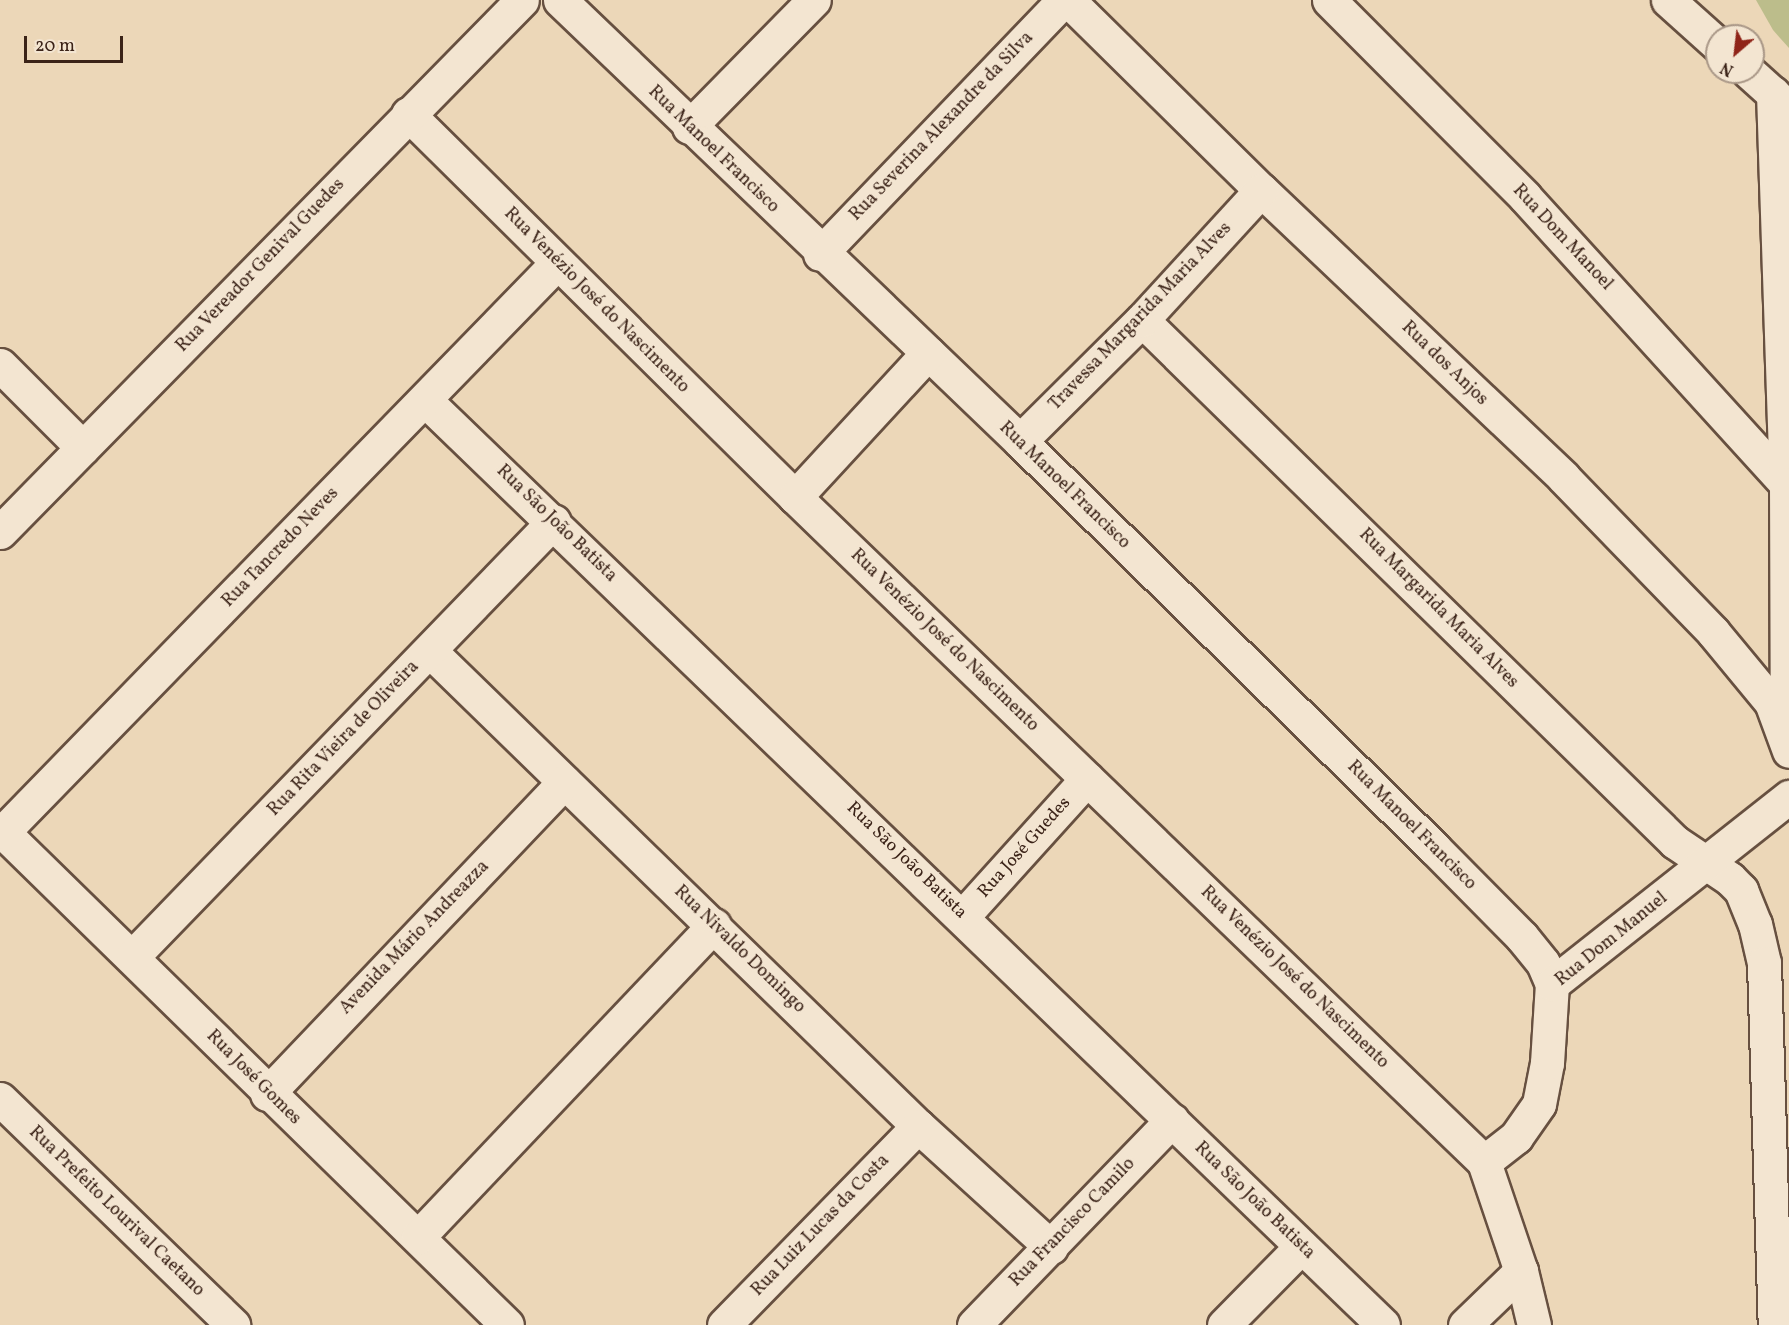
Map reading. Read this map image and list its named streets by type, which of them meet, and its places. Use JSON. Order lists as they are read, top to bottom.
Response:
{
  "streets": {
    "street": [
      "Rua Severina Alexandre da Silva",
      "Rua Manoel Francisco",
      "Rua Dom Manoel",
      "Rua Vereador Genival Guedes",
      "Rua Venézio José do Nascimento",
      "Travessa Margarida Maria Alves",
      "Rua dos Anjos",
      "Rua São João Batista",
      "Rua Tancredo Neves",
      "Rua Margarida Maria Alves",
      "Rua Rita Vieira de Oliveira",
      "Rua José Guedes",
      "Avenida Mário Andreazza",
      "Rua Dom Manuel",
      "Rua Nivaldo Domingo",
      "Rua José Gomes",
      "Rua Prefeito Lourival Caetano",
      "Rua Francisco Camilo",
      "Rua Luiz Lucas da Costa"
    ]
  },
  "crossings": [
    ["Rua Severina Alexandre da Silva", "Rua Manoel Francisco"],
    ["Rua Severina Alexandre da Silva", "Rua dos Anjos"],
    ["Rua Manoel Francisco", "Travessa Margarida Maria Alves"],
    ["Rua Manoel Francisco", "Rua Dom Manuel"],
    ["Rua Vereador Genival Guedes", "Rua Venézio José do Nascimento"],
    ["Rua Venézio José do Nascimento", "Rua Tancredo Neves"],
    ["Rua Venézio José do Nascimento", "Rua José Guedes"],
    ["Rua Venézio José do Nascimento", "Rua Dom Manuel"],
    ["Travessa Margarida Maria Alves", "Rua dos Anjos"],
    ["Travessa Margarida Maria Alves", "Rua Margarida Maria Alves"],
    ["Rua São João Batista", "Rua Tancredo Neves"],
    ["Rua São João Batista", "Rua Rita Vieira de Oliveira"],
    ["Rua São João Batista", "Rua José Guedes"],
    ["Rua São João Batista", "Rua Francisco Camilo"],
    ["Rua Tancredo Neves", "Rua José Gomes"],
    ["Rua Margarida Maria Alves", "Rua Dom Manuel"],
    ["Rua Rita Vieira de Oliveira", "Rua Nivaldo Domingo"],
    ["Rua Rita Vieira de Oliveira", "Rua José Gomes"],
    ["Avenida Mário Andreazza", "Rua Nivaldo Domingo"],
    ["Avenida Mário Andreazza", "Rua José Gomes"],
    ["Rua Nivaldo Domingo", "Rua Francisco Camilo"],
    ["Rua Nivaldo Domingo", "Rua Luiz Lucas da Costa"]
  ],
  "scale_bar": "20 m",
  "north": "bottom left"
}
